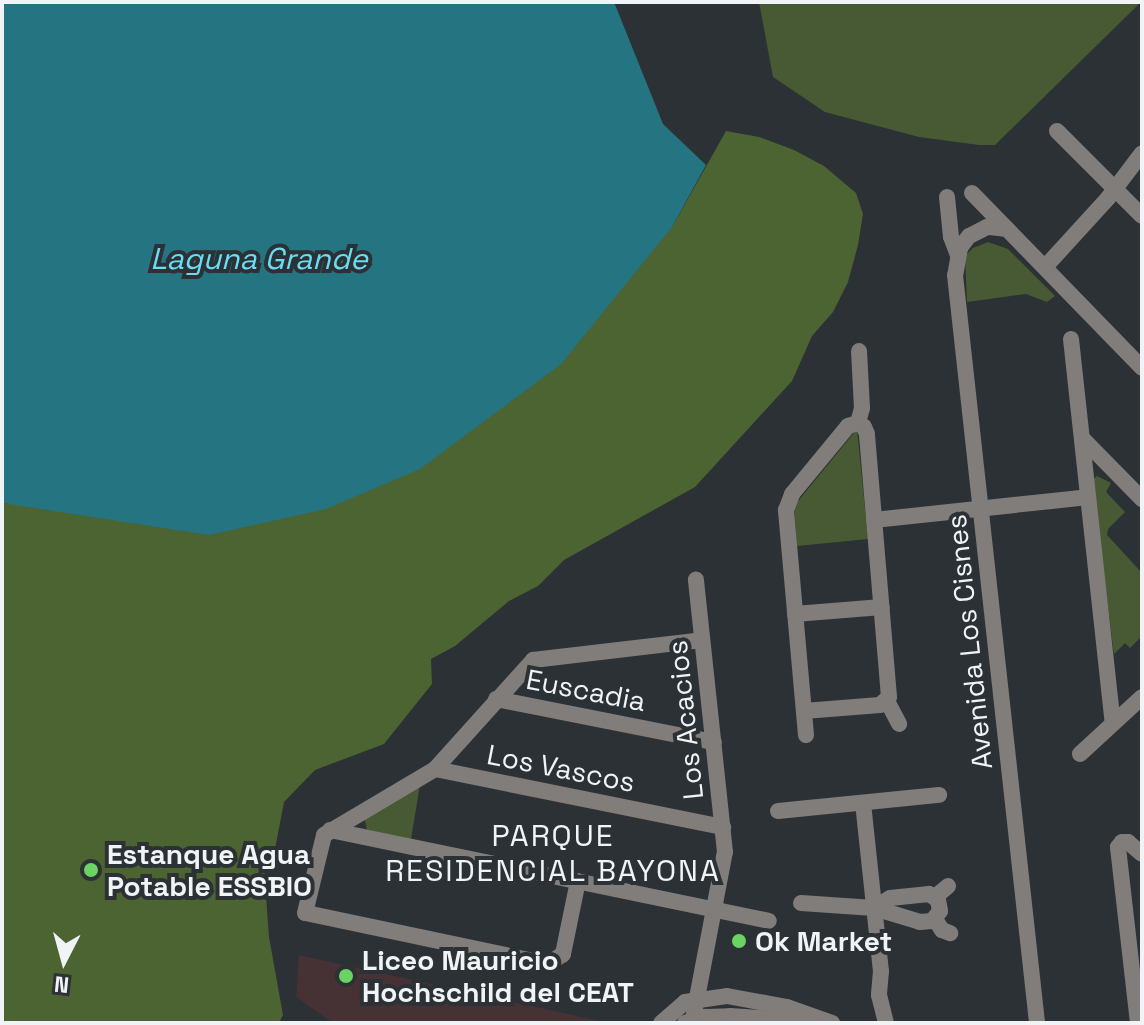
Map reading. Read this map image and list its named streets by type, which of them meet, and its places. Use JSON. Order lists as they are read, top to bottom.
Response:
{
  "streets": {
    "street": [
      "Avenida Los Cisnes",
      "Euscadia",
      "Los Acacios",
      "Los Vascos"
    ]
  },
  "crossings": [
    ["Euscadia", "Los Acacios"],
    ["Los Acacios", "Los Vascos"]
  ],
  "districts": ["PARQUE RESIDENCIAL BAYONA"],
  "water": ["Laguna Grande"],
  "places": ["Estanque Agua Potable ESSBIO", "Ok Market", "Liceo Mauricio Hochschild del CEAT"],
  "north": "bottom"
}
